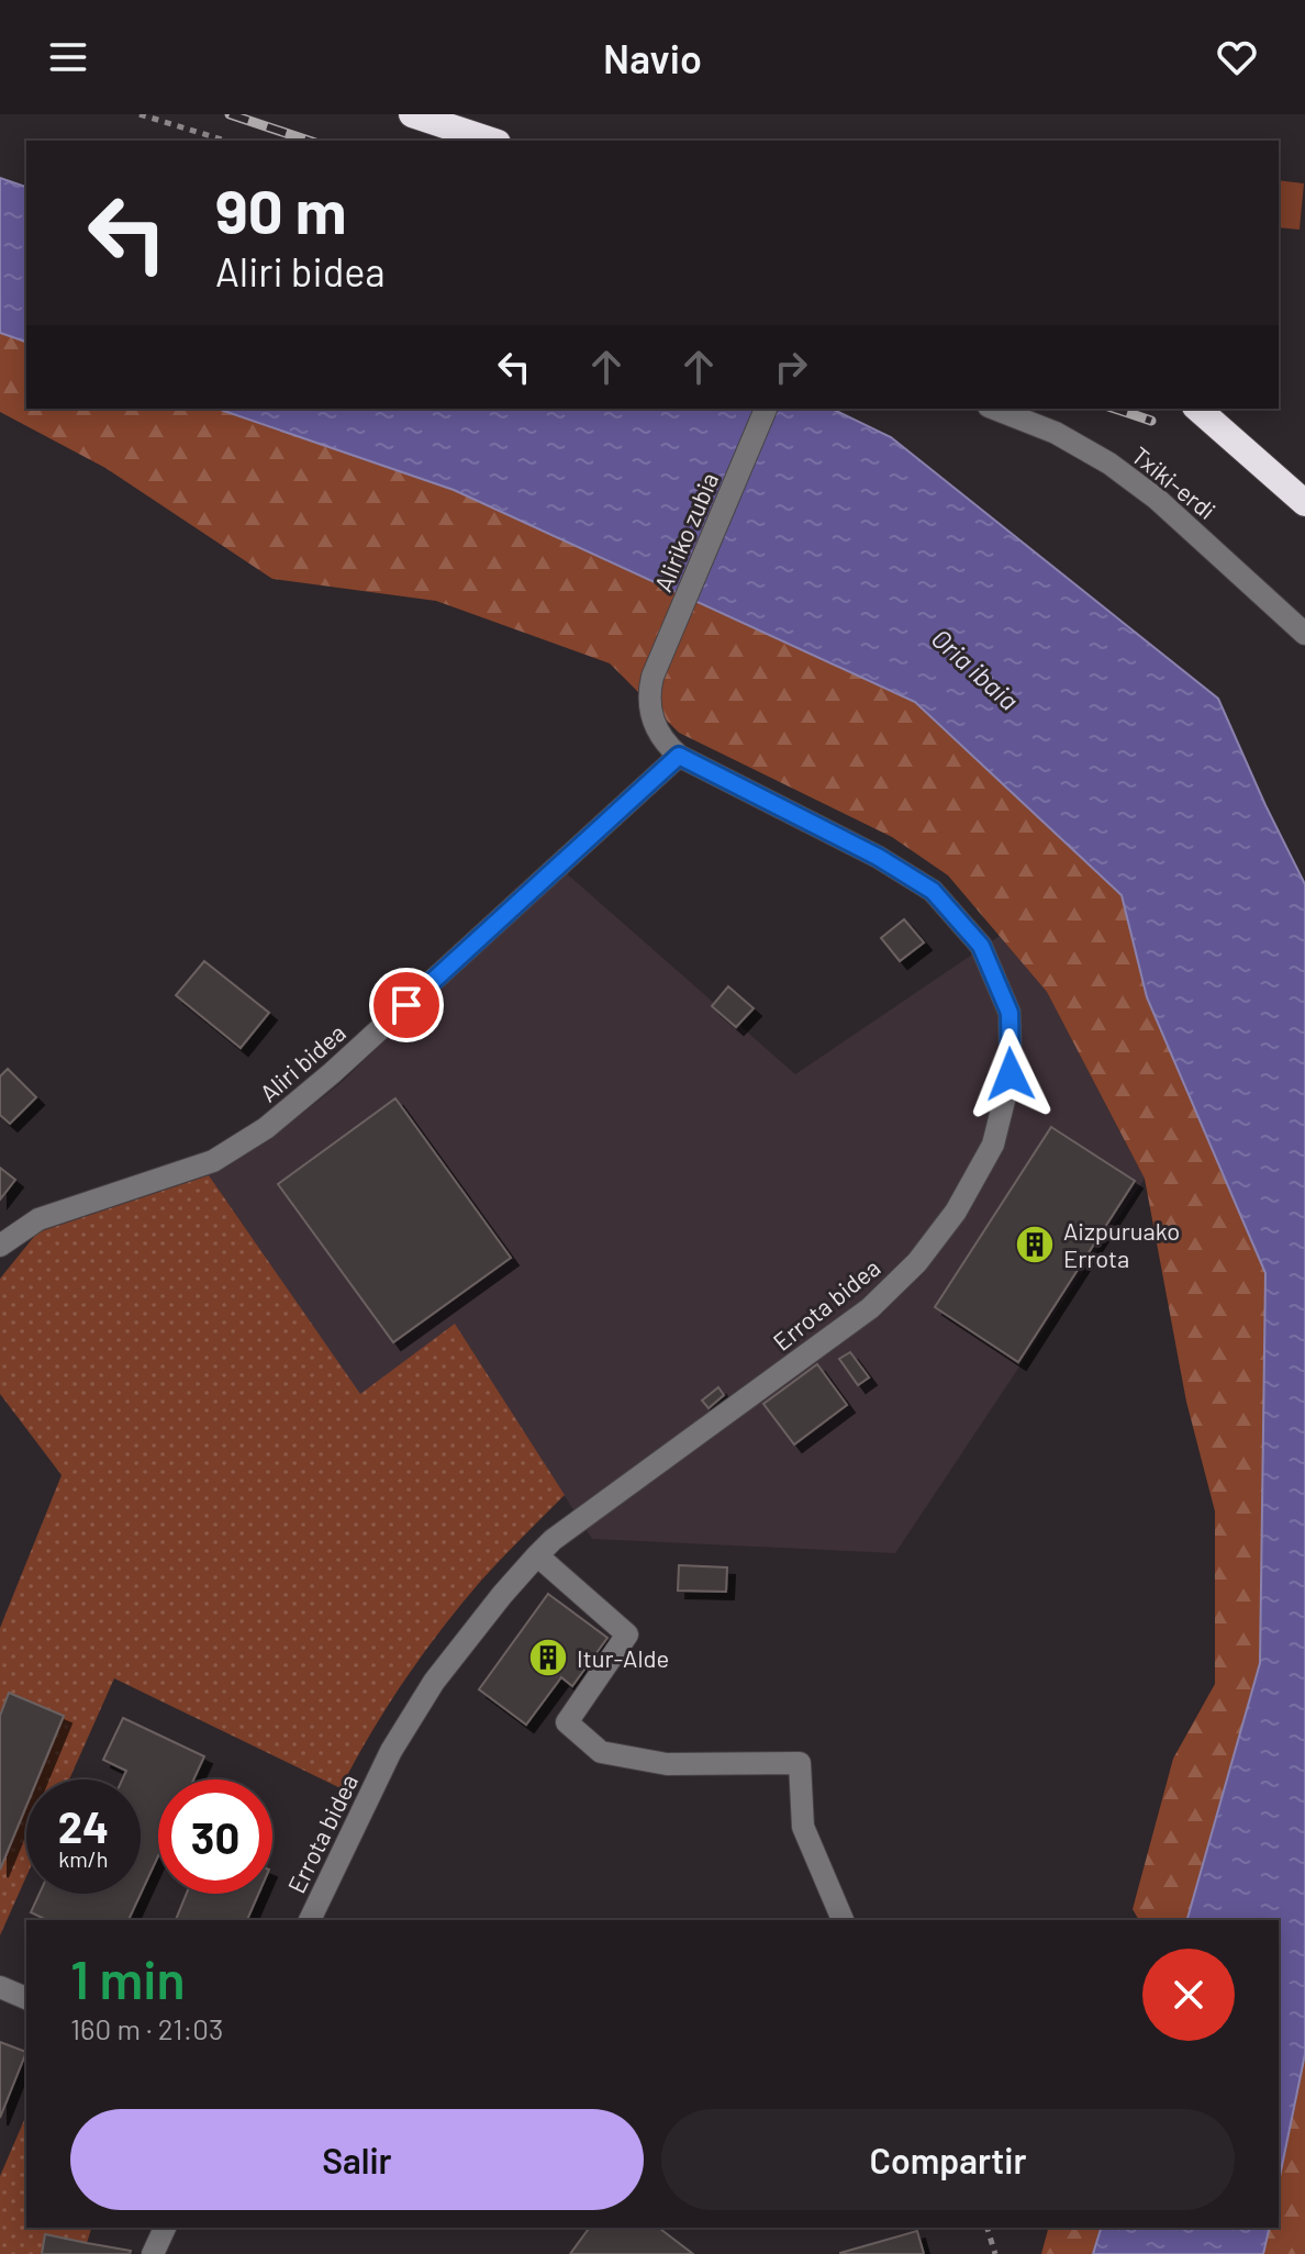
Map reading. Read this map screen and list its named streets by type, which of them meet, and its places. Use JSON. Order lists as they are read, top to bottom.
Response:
{
  "streets": {
    "street": [
      "Txiki-erdi",
      "Aliriko zubia",
      "Aliri bidea",
      "Errota bidea"
    ]
  },
  "crossings": [
    ["Aliriko zubia", "Aliri bidea"],
    ["Aliriko zubia", "Errota bidea"],
    ["Aliri bidea", "Errota bidea"]
  ],
  "water": ["Oria ibaia"],
  "places": {
    "building": ["Aizpuruako Errota", "Itur-Alde"]
  },
  "page": {
    "header": "Navio",
    "turn": ["90 m", "Aliri bidea"],
    "speed": "24 km/h",
    "limit": "30",
    "heading": ["1 min", "160 m · 21:03"],
    "buttons": ["Salir", "Compartir"]
  }
}
